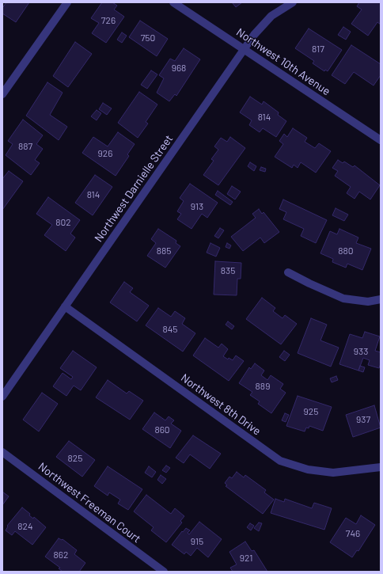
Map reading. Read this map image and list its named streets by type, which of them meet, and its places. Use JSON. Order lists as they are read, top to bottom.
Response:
{
  "streets": {
    "street": [
      "Northwest 10th Avenue",
      "Northwest Darnielle Street",
      "Northwest 8th Drive",
      "Northwest Freeman Court"
    ]
  },
  "crossings": [
    ["Northwest 10th Avenue", "Northwest Darnielle Street"],
    ["Northwest Darnielle Street", "Northwest 8th Drive"]
  ],
  "house_numbers": [
    "726",
    "750",
    "817",
    "968",
    "814",
    "887",
    "926",
    "814",
    "913",
    "802",
    "885",
    "880",
    "835",
    "845",
    "933",
    "889",
    "925",
    "937",
    "860",
    "825",
    "824",
    "746",
    "915",
    "862",
    "921"
  ]
}
